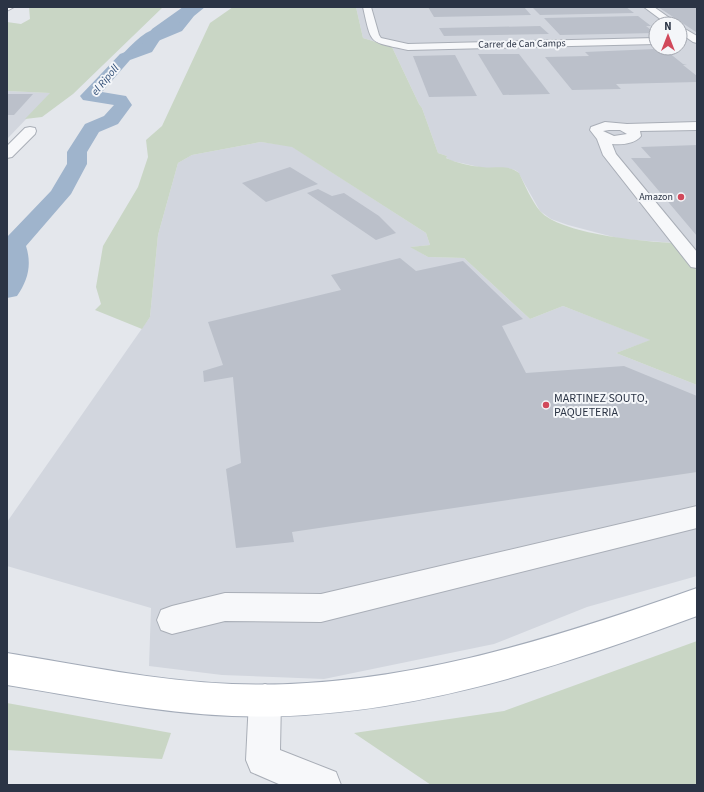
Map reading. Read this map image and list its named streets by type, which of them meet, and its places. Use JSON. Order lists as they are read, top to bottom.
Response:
{
  "streets": {
    "street": ["Carrer de Can Camps"]
  },
  "water": ["el Ripoll"],
  "places": ["Amazon", "MARTINEZ SOUTO, PAQUETERIA"],
  "north": "top"
}
